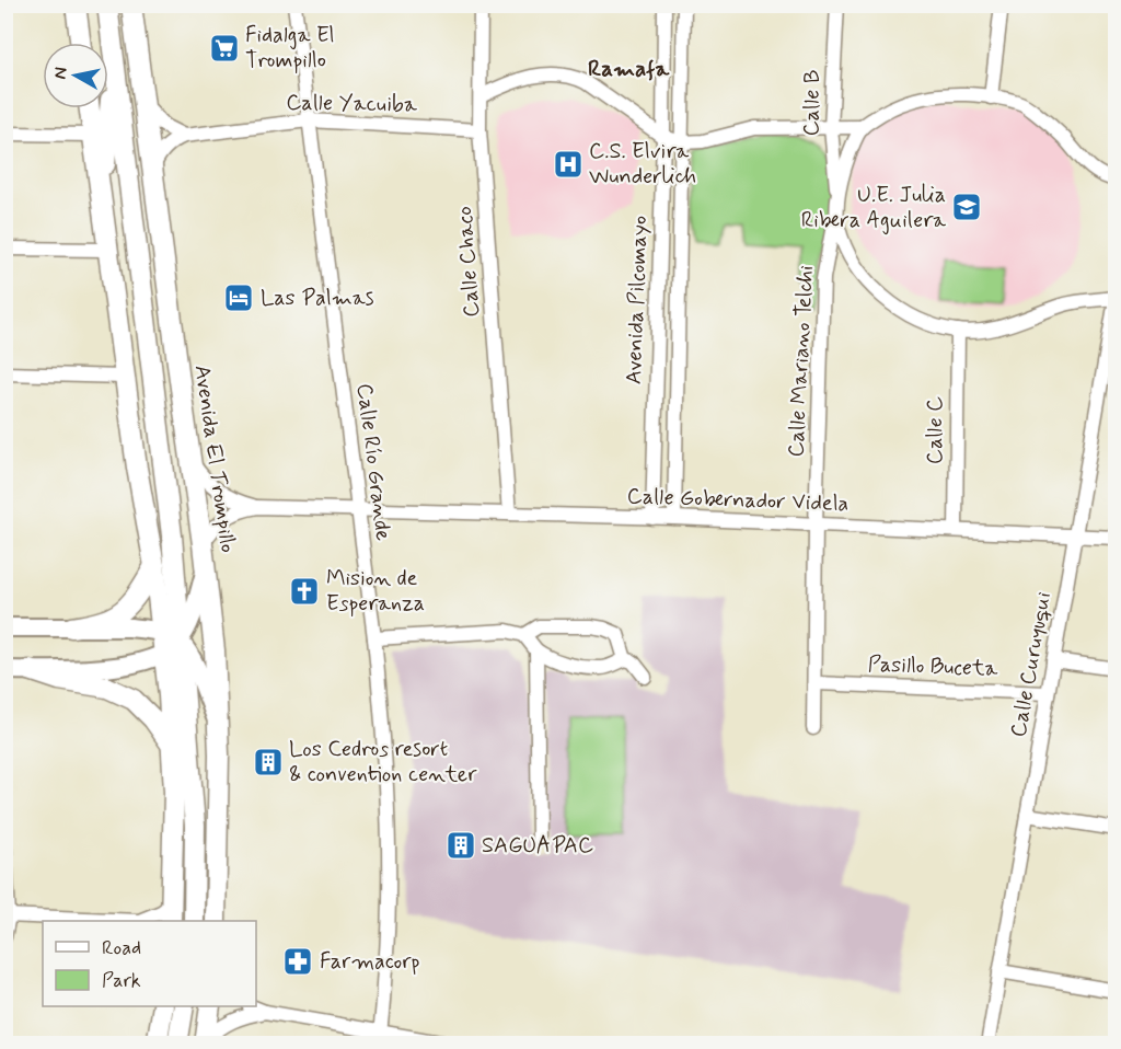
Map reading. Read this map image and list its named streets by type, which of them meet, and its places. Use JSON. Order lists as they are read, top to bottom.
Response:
{
  "streets": {
    "main road": ["Avenida El Trompillo"],
    "street": [
      "Calle B",
      "Calle Yacuiba",
      "Calle Chaco",
      "Avenida Pilcomayo",
      "Calle Mariano Telchi",
      "Calle C",
      "Calle Río Grande",
      "Calle Gobernador Videla",
      "Calle Curuyuqui",
      "Pasillo Buceta"
    ]
  },
  "crossings": [
    ["Calle B", "Calle Mariano Telchi"],
    ["Calle Yacuiba", "Calle Chaco"],
    ["Calle Yacuiba", "Calle Río Grande"],
    ["Calle Chaco", "Calle Gobernador Videla"],
    ["Avenida Pilcomayo", "Calle Gobernador Videla"],
    ["Calle Mariano Telchi", "Calle Gobernador Videla"],
    ["Calle Mariano Telchi", "Pasillo Buceta"],
    ["Calle C", "Calle Gobernador Videla"],
    ["Calle Río Grande", "Calle Gobernador Videla"],
    ["Calle Gobernador Videla", "Calle Curuyuqui"],
    ["Calle Curuyuqui", "Pasillo Buceta"]
  ],
  "districts": ["Ramafa"],
  "places": {
    "supermarket": ["Fidalga El Trompillo"],
    "hospital": ["C.S. Elvira Wunderlich"],
    "school or university": ["U.E. Julia Ribera Aguilera"],
    "hotel": ["Las Palmas"],
    "church": ["Mision de Esperanza"],
    "building": ["Los Cedros resort & convention center", "SAGUAPAC"],
    "pharmacy": ["Farmacorp"]
  },
  "legend": ["Road", "Park"],
  "north": "left"
}
